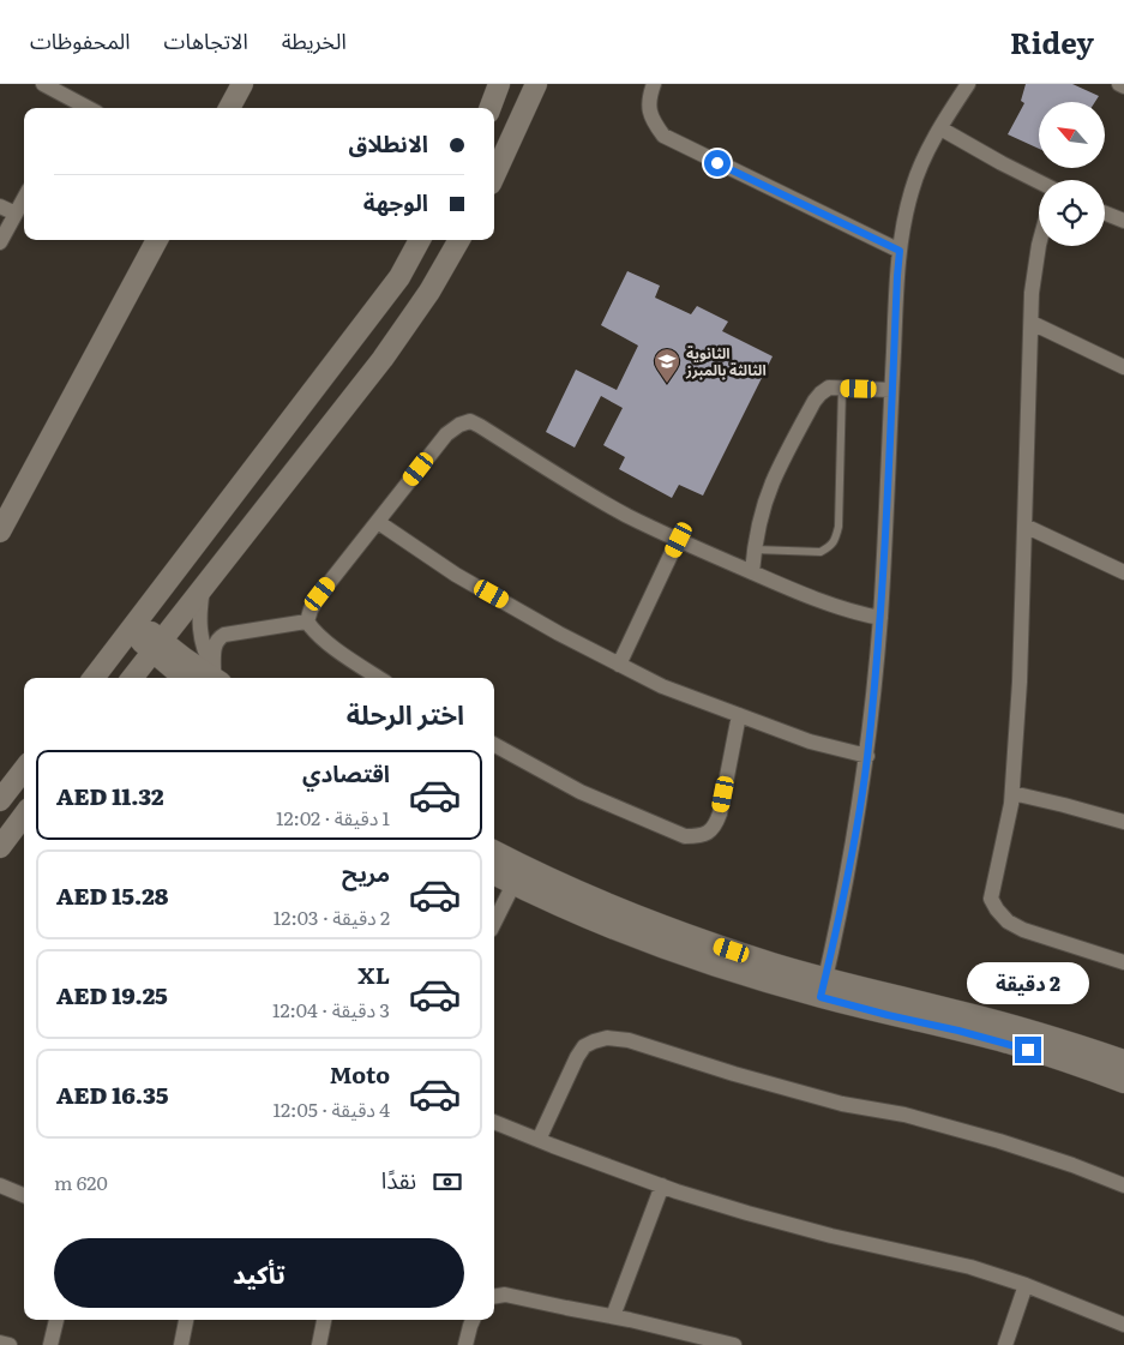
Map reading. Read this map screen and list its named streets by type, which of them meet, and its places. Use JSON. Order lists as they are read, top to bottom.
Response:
{
  "places": {
    "school or university": ["الثانوية الثالثة بالمبرز"]
  },
  "north": "top left",
  "page": {
    "header": "Ridey",
    "nav": ["الخريطة", "الاتجاهات", "المحفوظات"],
    "banner": ["الانطلاق", "الوجهة"],
    "heading": "اختر الرحلة",
    "list": [
      {
        "name": "اقتصادي",
        "note": "1 دقيقة · 12:02",
        "value": "AED 11.32"
      },
      {
        "name": "مريح",
        "note": "2 دقيقة · 12:03",
        "value": "AED 15.28"
      },
      {
        "name": "XL",
        "note": "3 دقيقة · 12:04",
        "value": "AED 19.25"
      },
      {
        "name": "Moto",
        "note": "4 دقيقة · 12:05",
        "value": "AED 16.35"
      }
    ],
    "bubble": "2 دقيقة",
    "pay": ["نقدًا", "620 m"],
    "buttons": "تأكيد"
  }
}
